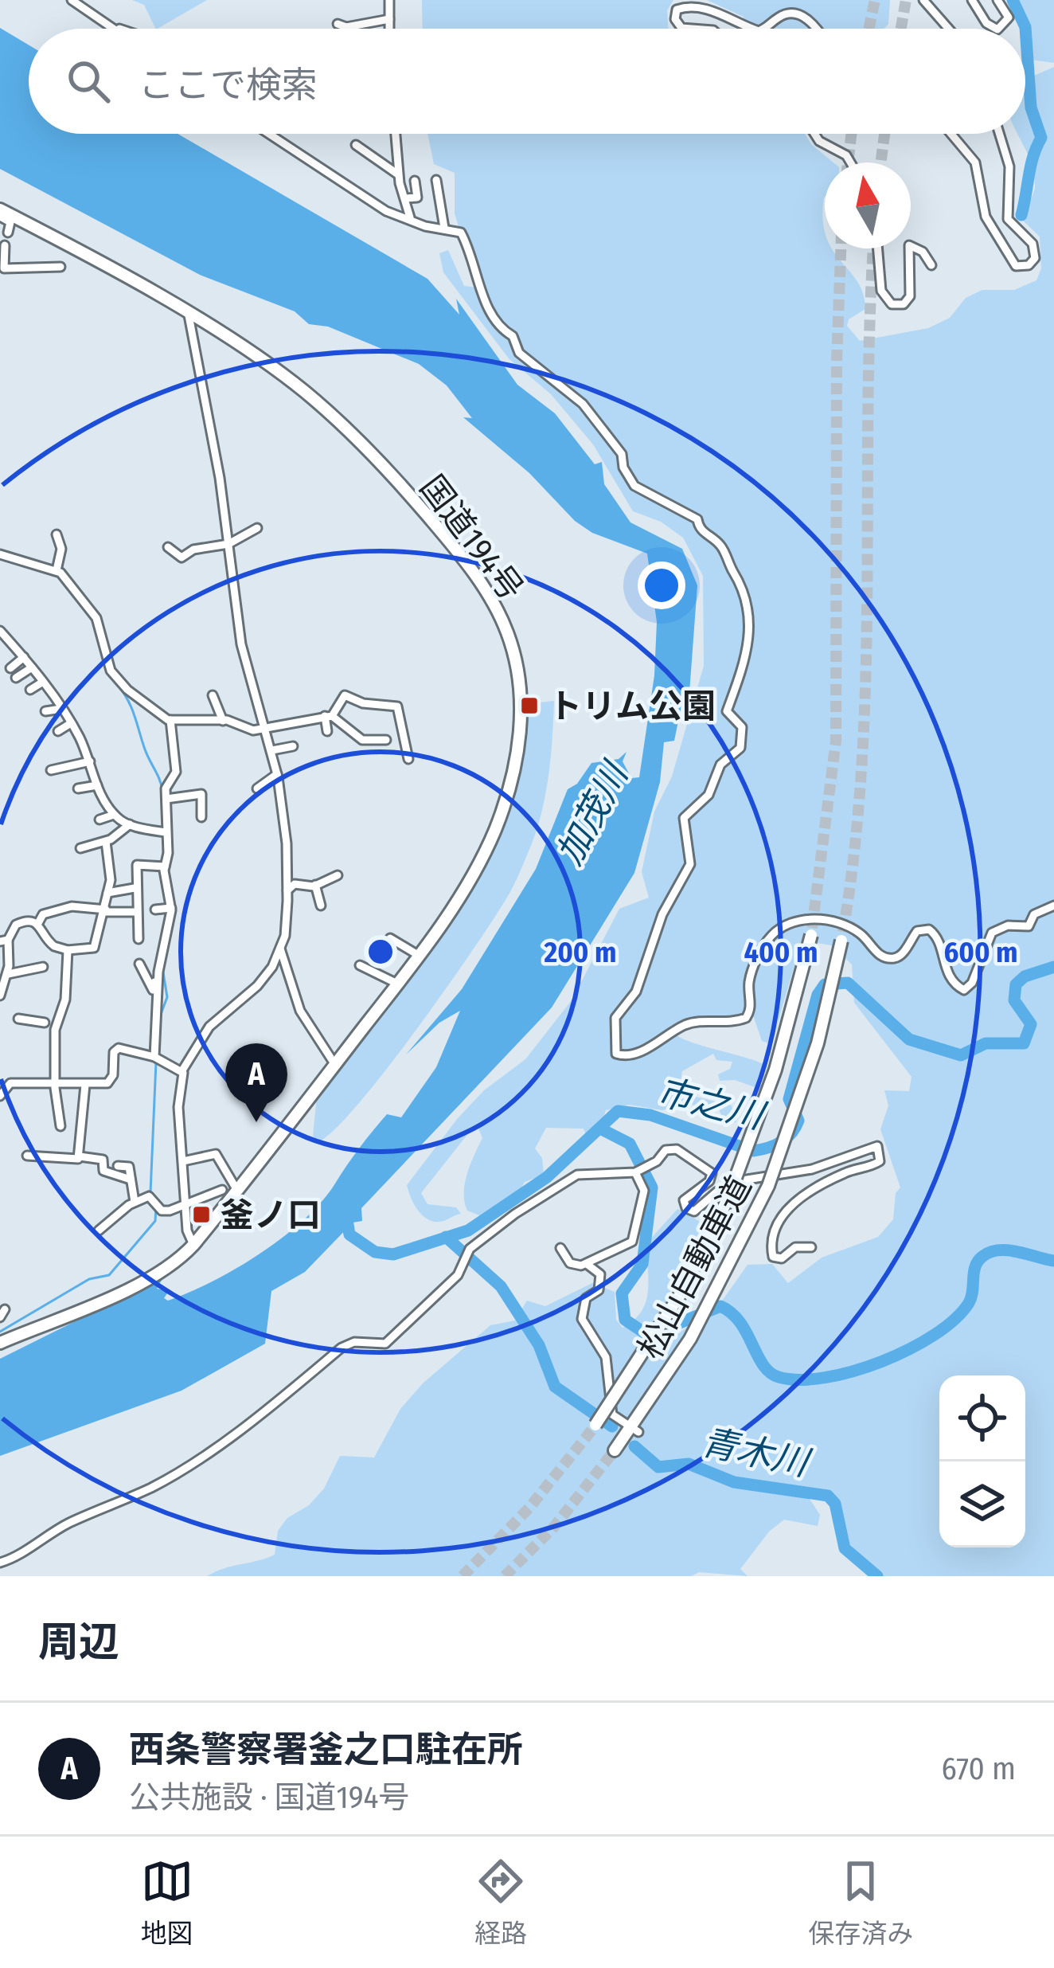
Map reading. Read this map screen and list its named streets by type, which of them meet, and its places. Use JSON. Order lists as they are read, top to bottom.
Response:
{
  "streets": {
    "highway": ["国道194号", "松山自動車道"]
  },
  "water": ["加茂川", "市之川", "青木川"],
  "places": {
    "transit": ["トリム公園", "釜ノ口"]
  },
  "north": "top",
  "page": {
    "search": "ここで検索",
    "pins": "A",
    "heading": "周辺",
    "list": [
      {
        "mark": "A",
        "name": "西条警察署釜之口駐在所",
        "note": "公共施設 · 国道194号",
        "value": "670 m"
      }
    ],
    "nav": ["地図", "経路", "保存済み"]
  },
  "rings": ["200 m", "400 m", "600 m"]
}
